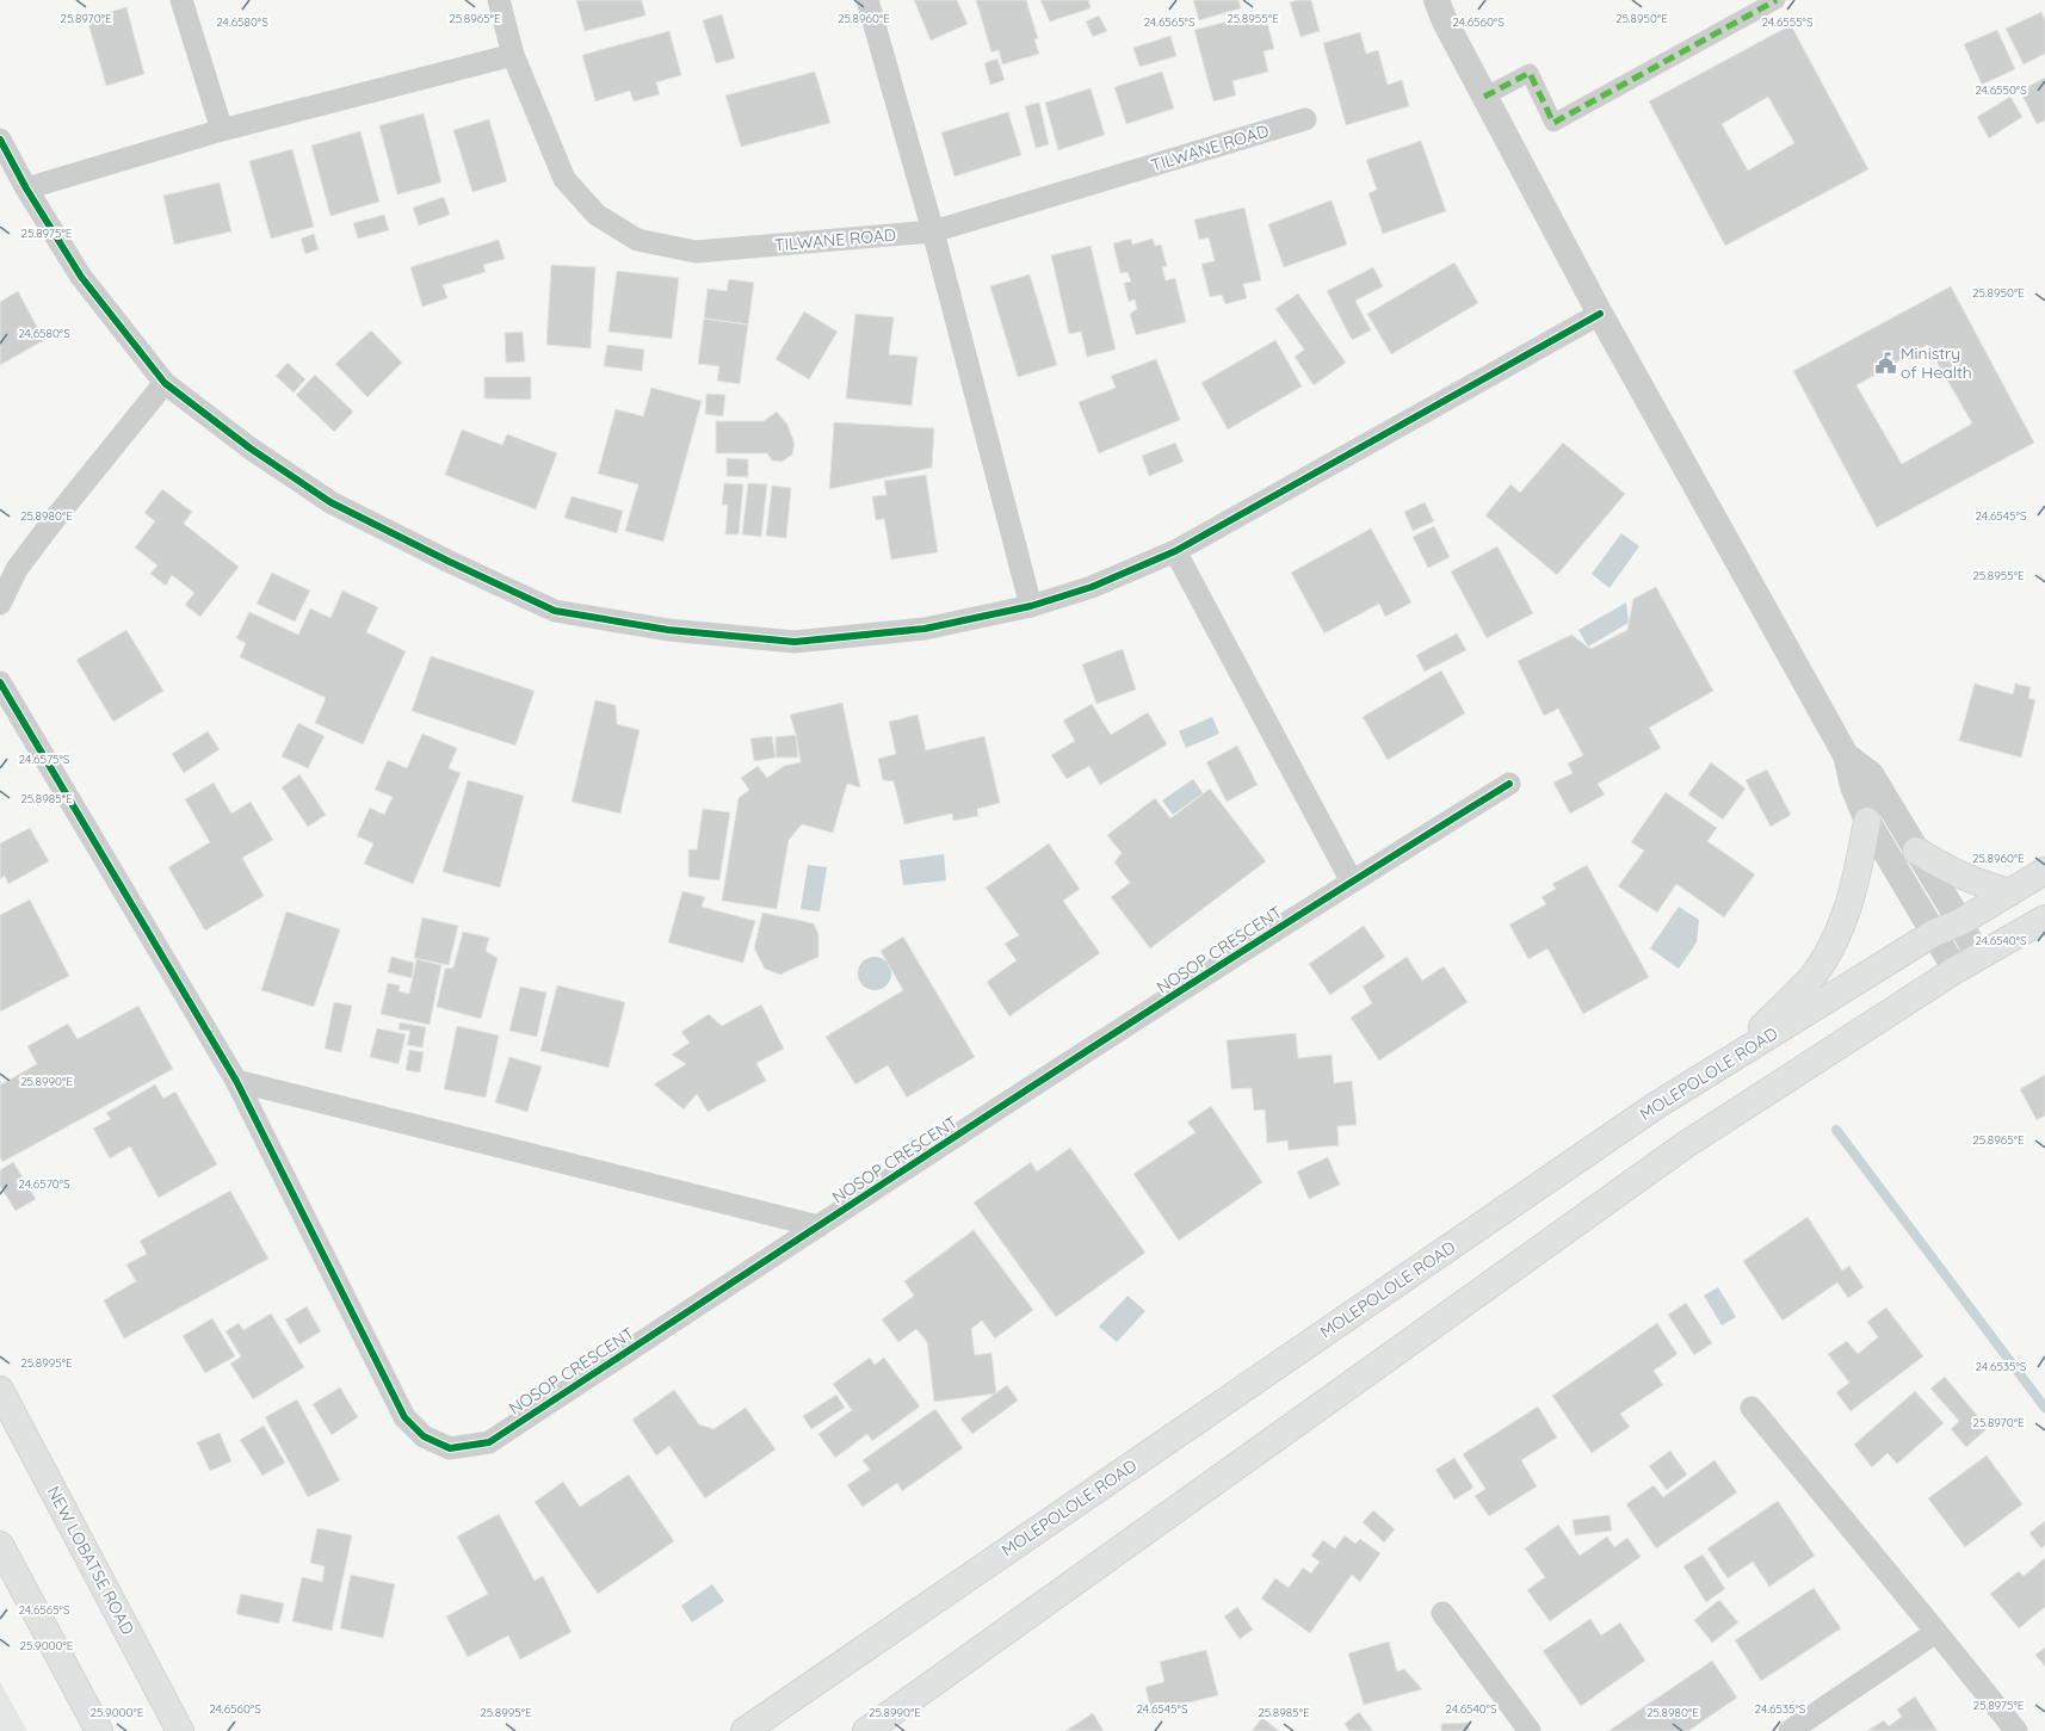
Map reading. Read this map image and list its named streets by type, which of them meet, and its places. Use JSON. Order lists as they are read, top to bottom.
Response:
{
  "streets": {
    "main road": ["MOLEPOLOLE ROAD", "NEW LOBATSE ROAD"],
    "street": ["TILWANE ROAD", "NOSOP CRESCENT"]
  },
  "places": {
    "public building": ["Ministry of Health"]
  },
  "coordinates": [
    "25.8970°E",
    "25.8965°E",
    "25.8950°E",
    "25.8960°E",
    "25.8955°E",
    "24.6580°S",
    "24.6565°S",
    "24.6555°S",
    "24.6560°S",
    "24.6550°S",
    "25.8975°E",
    "24.6545°S",
    "25.8980°E",
    "24.6575°S",
    "25.8985°E",
    "24.6540°S",
    "25.8990°E",
    "24.6570°S",
    "25.8995°E",
    "24.6535°S",
    "25.9000°E"
  ]
}
